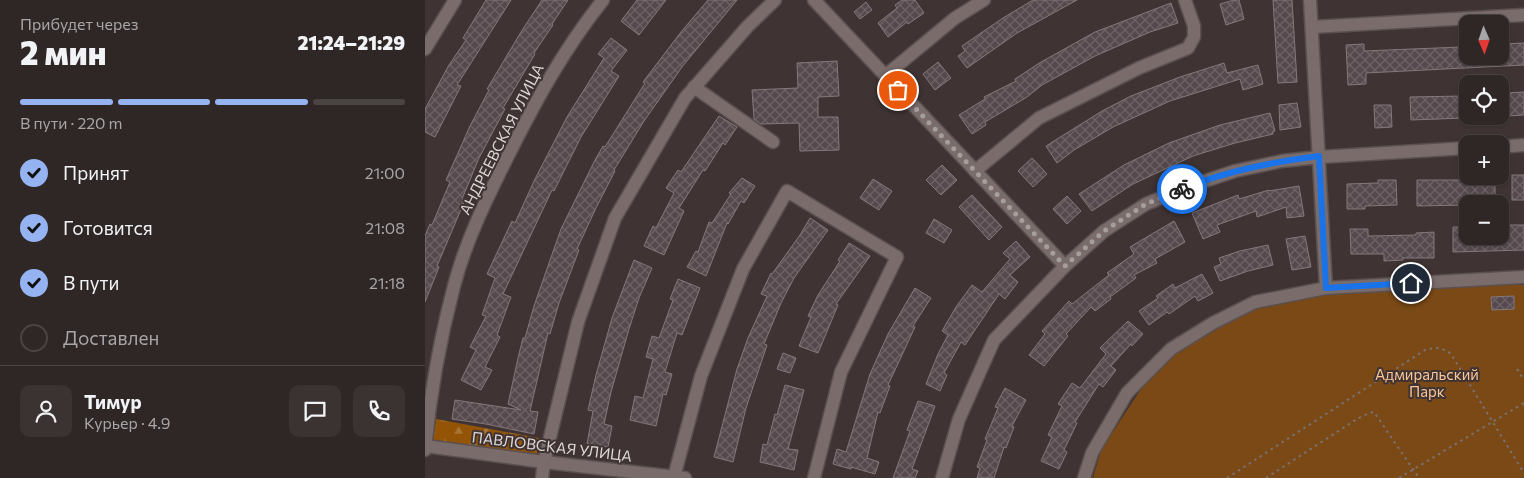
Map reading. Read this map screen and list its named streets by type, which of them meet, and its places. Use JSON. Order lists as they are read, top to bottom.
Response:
{
  "streets": {
    "street": ["АНДРЕЕВСКАЯ УЛИЦА", "ПАВЛОВСКАЯ УЛИЦА"]
  },
  "crossings": [
    ["АНДРЕЕВСКАЯ УЛИЦА", "ПАВЛОВСКАЯ УЛИЦА"]
  ],
  "parks": ["Адмиральский Парк"],
  "north": "bottom",
  "page": {
    "heading": ["2 мин", "Прибудет через", "21:24–21:29"],
    "panel": ["Тимур", "Курьер · 4.9"],
    "map_buttons": ["+", "−"],
    "bar": "В пути · 220 m",
    "list": [
      ["Принят", "21:00"],
      ["Готовится", "21:08"],
      ["В пути", "21:18"],
      "Доставлен"
    ]
  }
}
